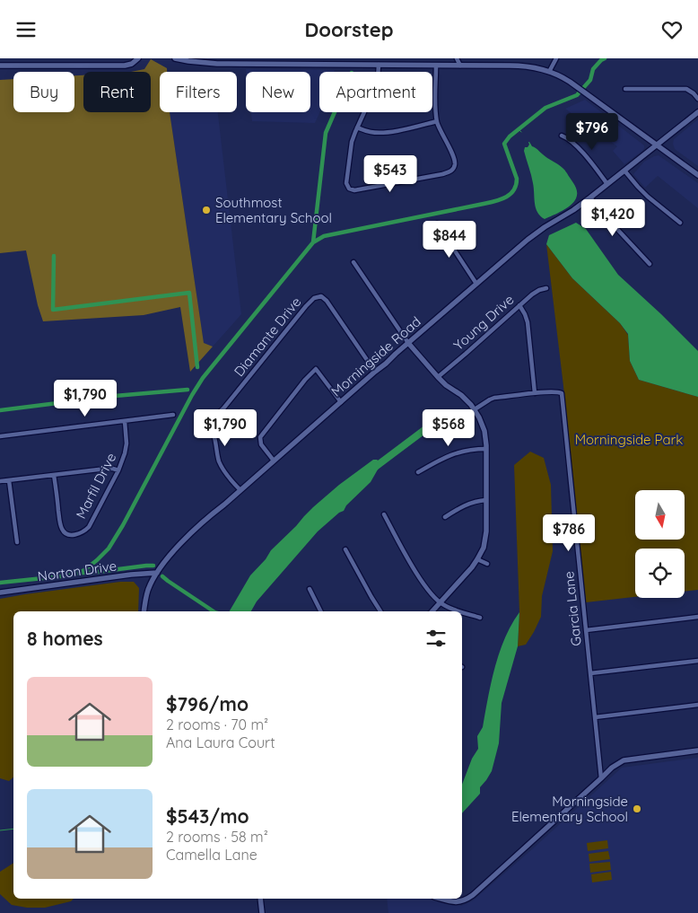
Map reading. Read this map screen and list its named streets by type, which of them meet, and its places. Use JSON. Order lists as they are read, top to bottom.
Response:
{
  "streets": {
    "street": [
      "Young Drive",
      "Diamante Drive",
      "Morningside Road",
      "Marfil Drive",
      "Norton Drive",
      "Garcia Lane"
    ]
  },
  "crossings": [
    ["Diamante Drive", "Morningside Road"],
    ["Morningside Road", "Norton Drive"]
  ],
  "parks": ["Morningside Park"],
  "places": ["Southmost Elementary School", "Morningside Elementary School"],
  "north": "bottom",
  "page": {
    "header": "Doorstep",
    "chip": [
      "Buy",
      "Rent",
      "Filters",
      "New",
      "Apartment"
    ],
    "price": [
      "$796",
      "$543",
      "$1,420",
      "$844",
      "$1,790",
      "$1,790",
      "$568",
      "$786"
    ],
    "heading": "8 homes",
    "list": [
      {
        "name": "$796/mo",
        "note": "2 rooms · 70 m² · Ana Laura Court"
      },
      {
        "name": "$543/mo",
        "note": "2 rooms · 58 m² · Camella Lane"
      }
    ]
  }
}
